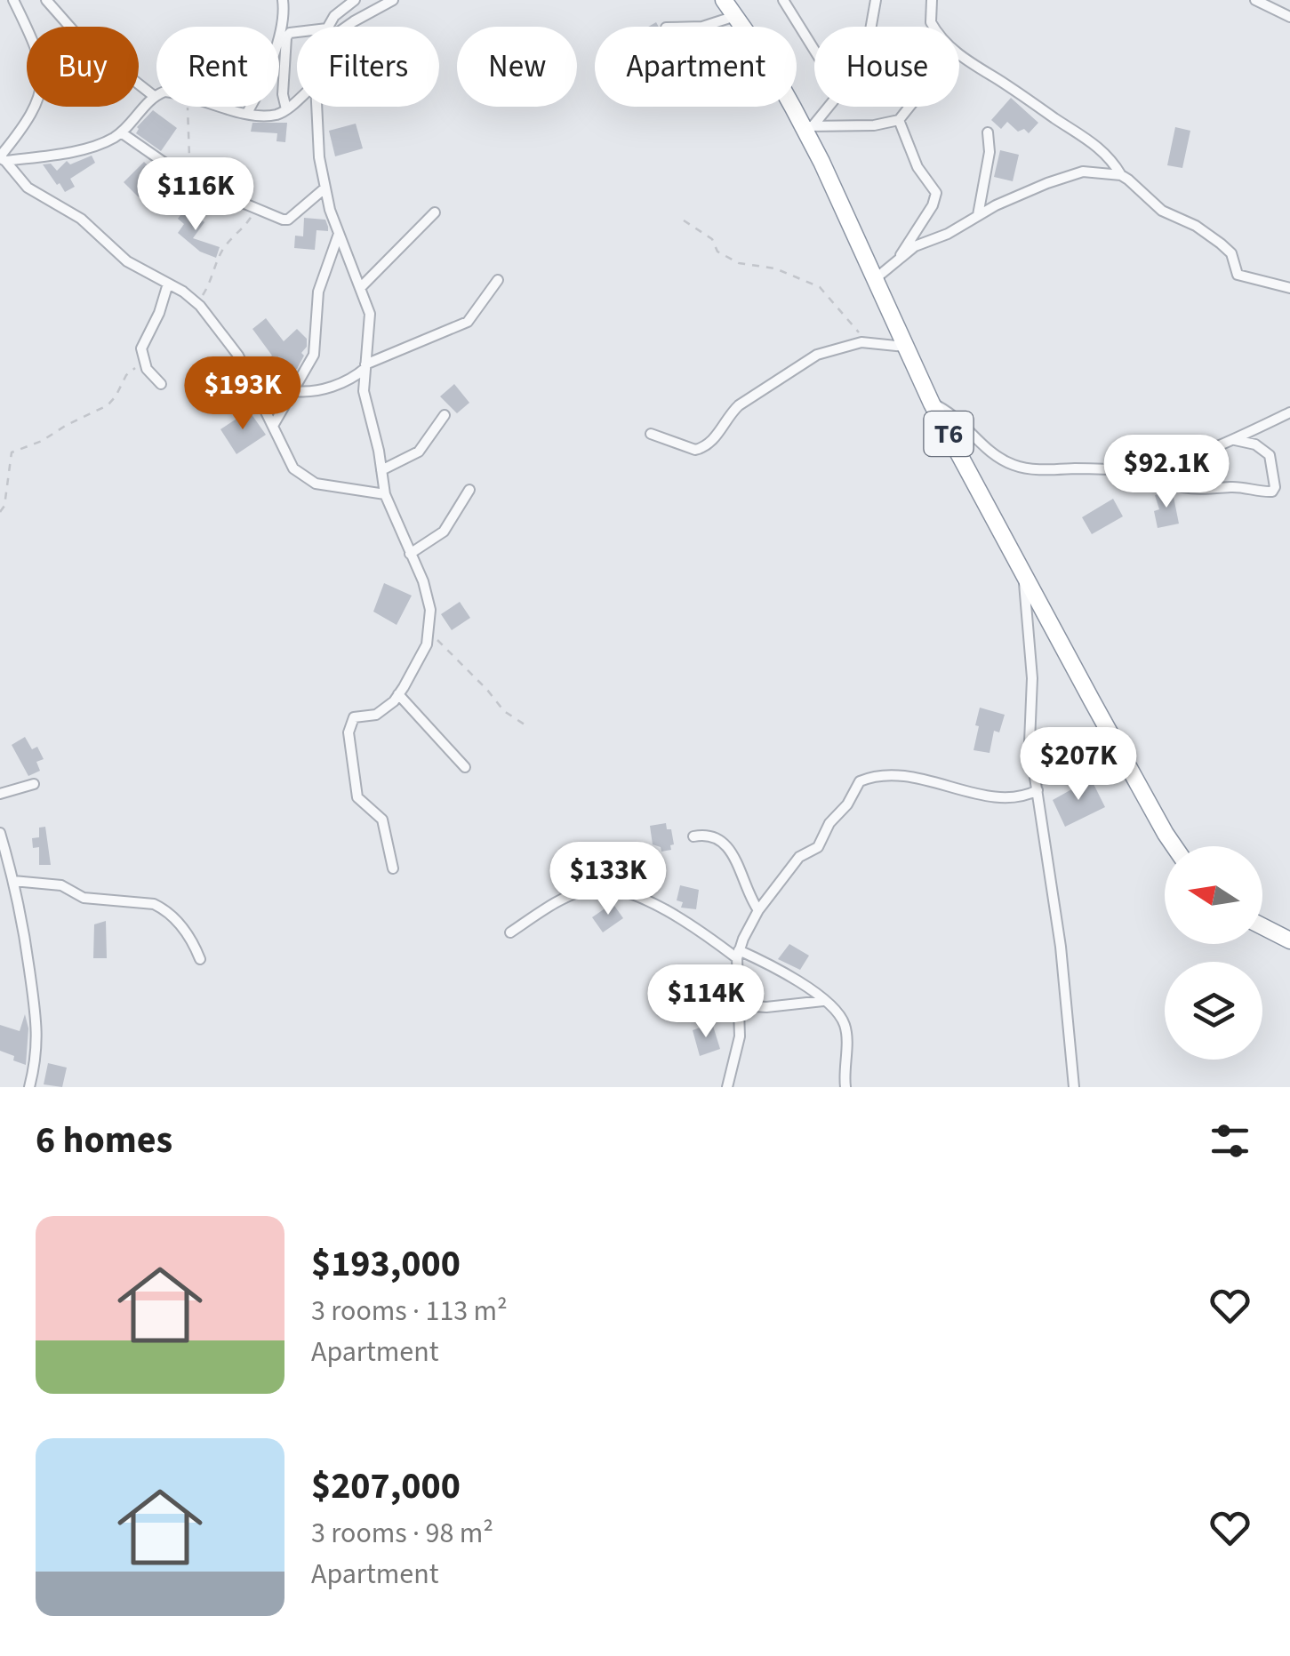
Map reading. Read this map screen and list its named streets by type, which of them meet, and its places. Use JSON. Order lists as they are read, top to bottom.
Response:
{
  "streets": {
    "highway": ["T6"]
  },
  "north": "left",
  "page": {
    "chip": [
      "Buy",
      "Rent",
      "Filters",
      "New",
      "Apartment",
      "House"
    ],
    "price": [
      "$116K",
      "$193K",
      "$92.1K",
      "$207K",
      "$133K",
      "$114K"
    ],
    "heading": "6 homes",
    "list": [
      {
        "name": "$193,000",
        "note": "3 rooms · 113 m² · Apartment"
      },
      {
        "name": "$207,000",
        "note": "3 rooms · 98 m² · Apartment"
      }
    ]
  }
}
